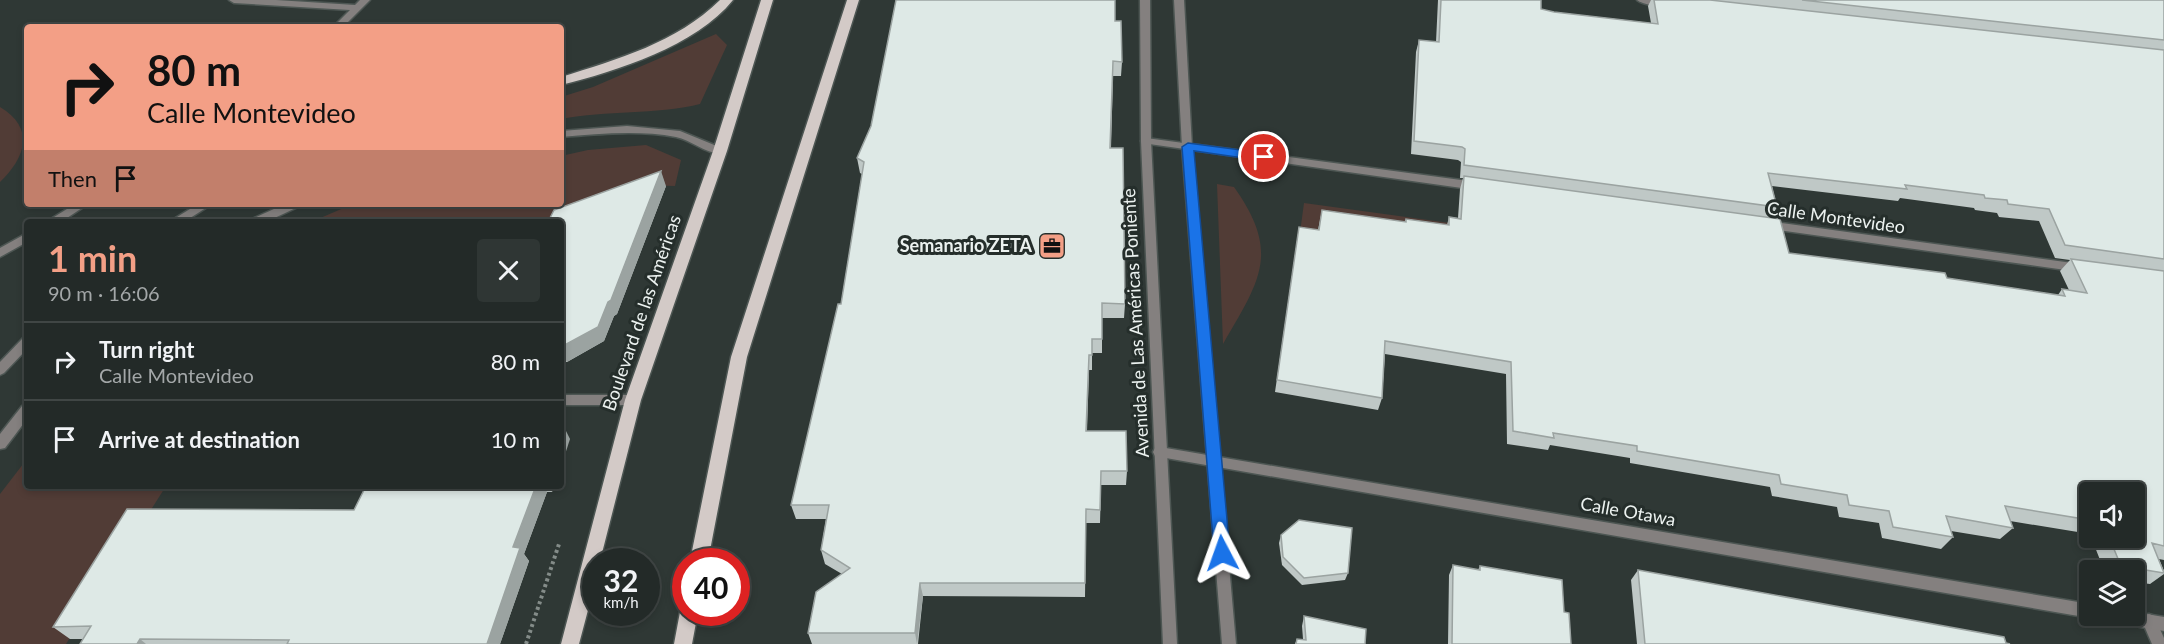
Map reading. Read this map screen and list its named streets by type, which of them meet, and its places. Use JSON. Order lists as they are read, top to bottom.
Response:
{
  "streets": {
    "main road": ["Boulevard de las Américas"],
    "street": ["Calle Montevideo", "Avenida de Las Américas Poniente", "Calle Otawa"]
  },
  "crossings": [
    ["Avenida de Las Américas Poniente", "Calle Otawa"]
  ],
  "places": {
    "office": ["Semanario ZETA"]
  },
  "page": {
    "turn": ["80 m", "Calle Montevideo"],
    "then": "Then",
    "heading": ["1 min", "90 m · 16:06"],
    "list": [
      {
        "name": "Turn right",
        "note": "Calle Montevideo",
        "value": "80 m"
      },
      {
        "name": "Arrive at destination",
        "value": "10 m"
      }
    ],
    "speed": "32 km/h",
    "limit": "40"
  }
}
